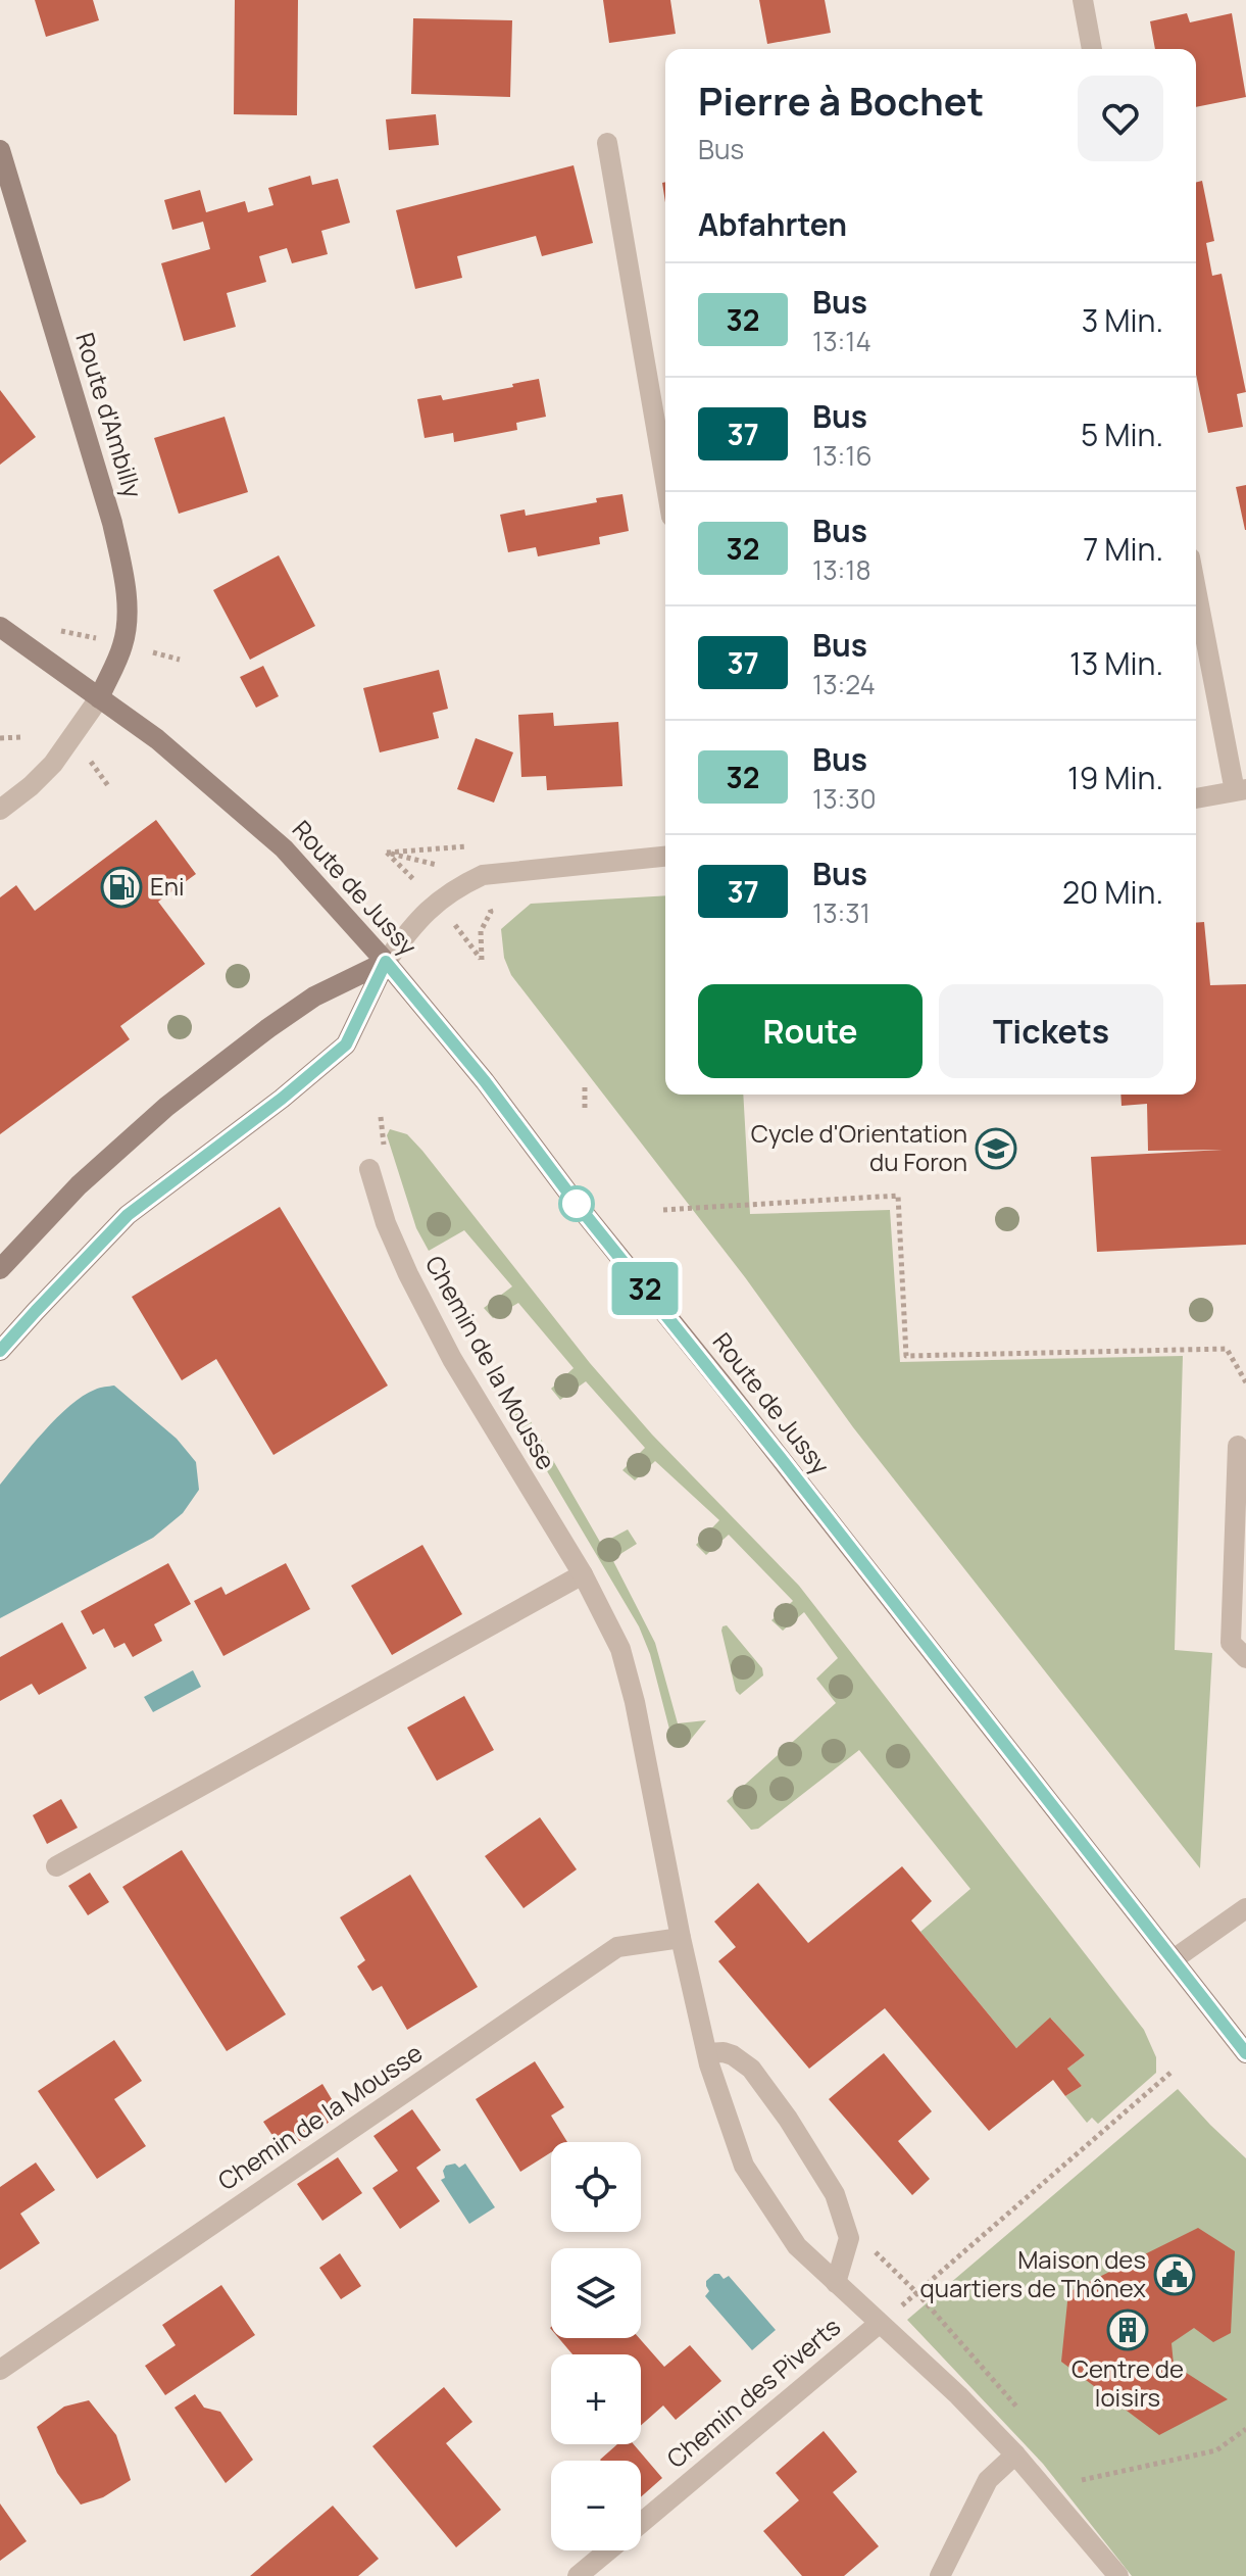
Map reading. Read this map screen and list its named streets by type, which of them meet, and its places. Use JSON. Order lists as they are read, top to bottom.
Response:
{
  "streets": {
    "main road": ["Route d'Ambilly", "Route de Jussy"],
    "street": ["Chemin de la Mousse", "Chemin des Piverts"]
  },
  "crossings": [
    ["Route d'Ambilly", "Route de Jussy"],
    ["Chemin de la Mousse", "Chemin des Piverts"]
  ],
  "places": {
    "fuel station": ["Eni"],
    "school or university": ["Cycle d'Orientation du Foron"],
    "public building": ["Maison des quartiers de Thônex"],
    "building": ["Centre de loisirs"]
  },
  "lines": ["bus line 32"],
  "page": {
    "on_map": "32",
    "heading": [
      ["Pierre à Bochet", "Bus"],
      "Abfahrten"
    ],
    "list": [
      {
        "mark": "32",
        "name": "Bus",
        "note": "13:14",
        "value": "3 Min."
      },
      {
        "mark": "37",
        "name": "Bus",
        "note": "13:16",
        "value": "5 Min."
      },
      {
        "mark": "32",
        "name": "Bus",
        "note": "13:18",
        "value": "7 Min."
      },
      {
        "mark": "37",
        "name": "Bus",
        "note": "13:24",
        "value": "13 Min."
      },
      {
        "mark": "32",
        "name": "Bus",
        "note": "13:30",
        "value": "19 Min."
      },
      {
        "mark": "37",
        "name": "Bus",
        "note": "13:31",
        "value": "20 Min."
      }
    ],
    "buttons": ["Route", "Tickets"],
    "map_buttons": ["+", "−"]
  }
}
